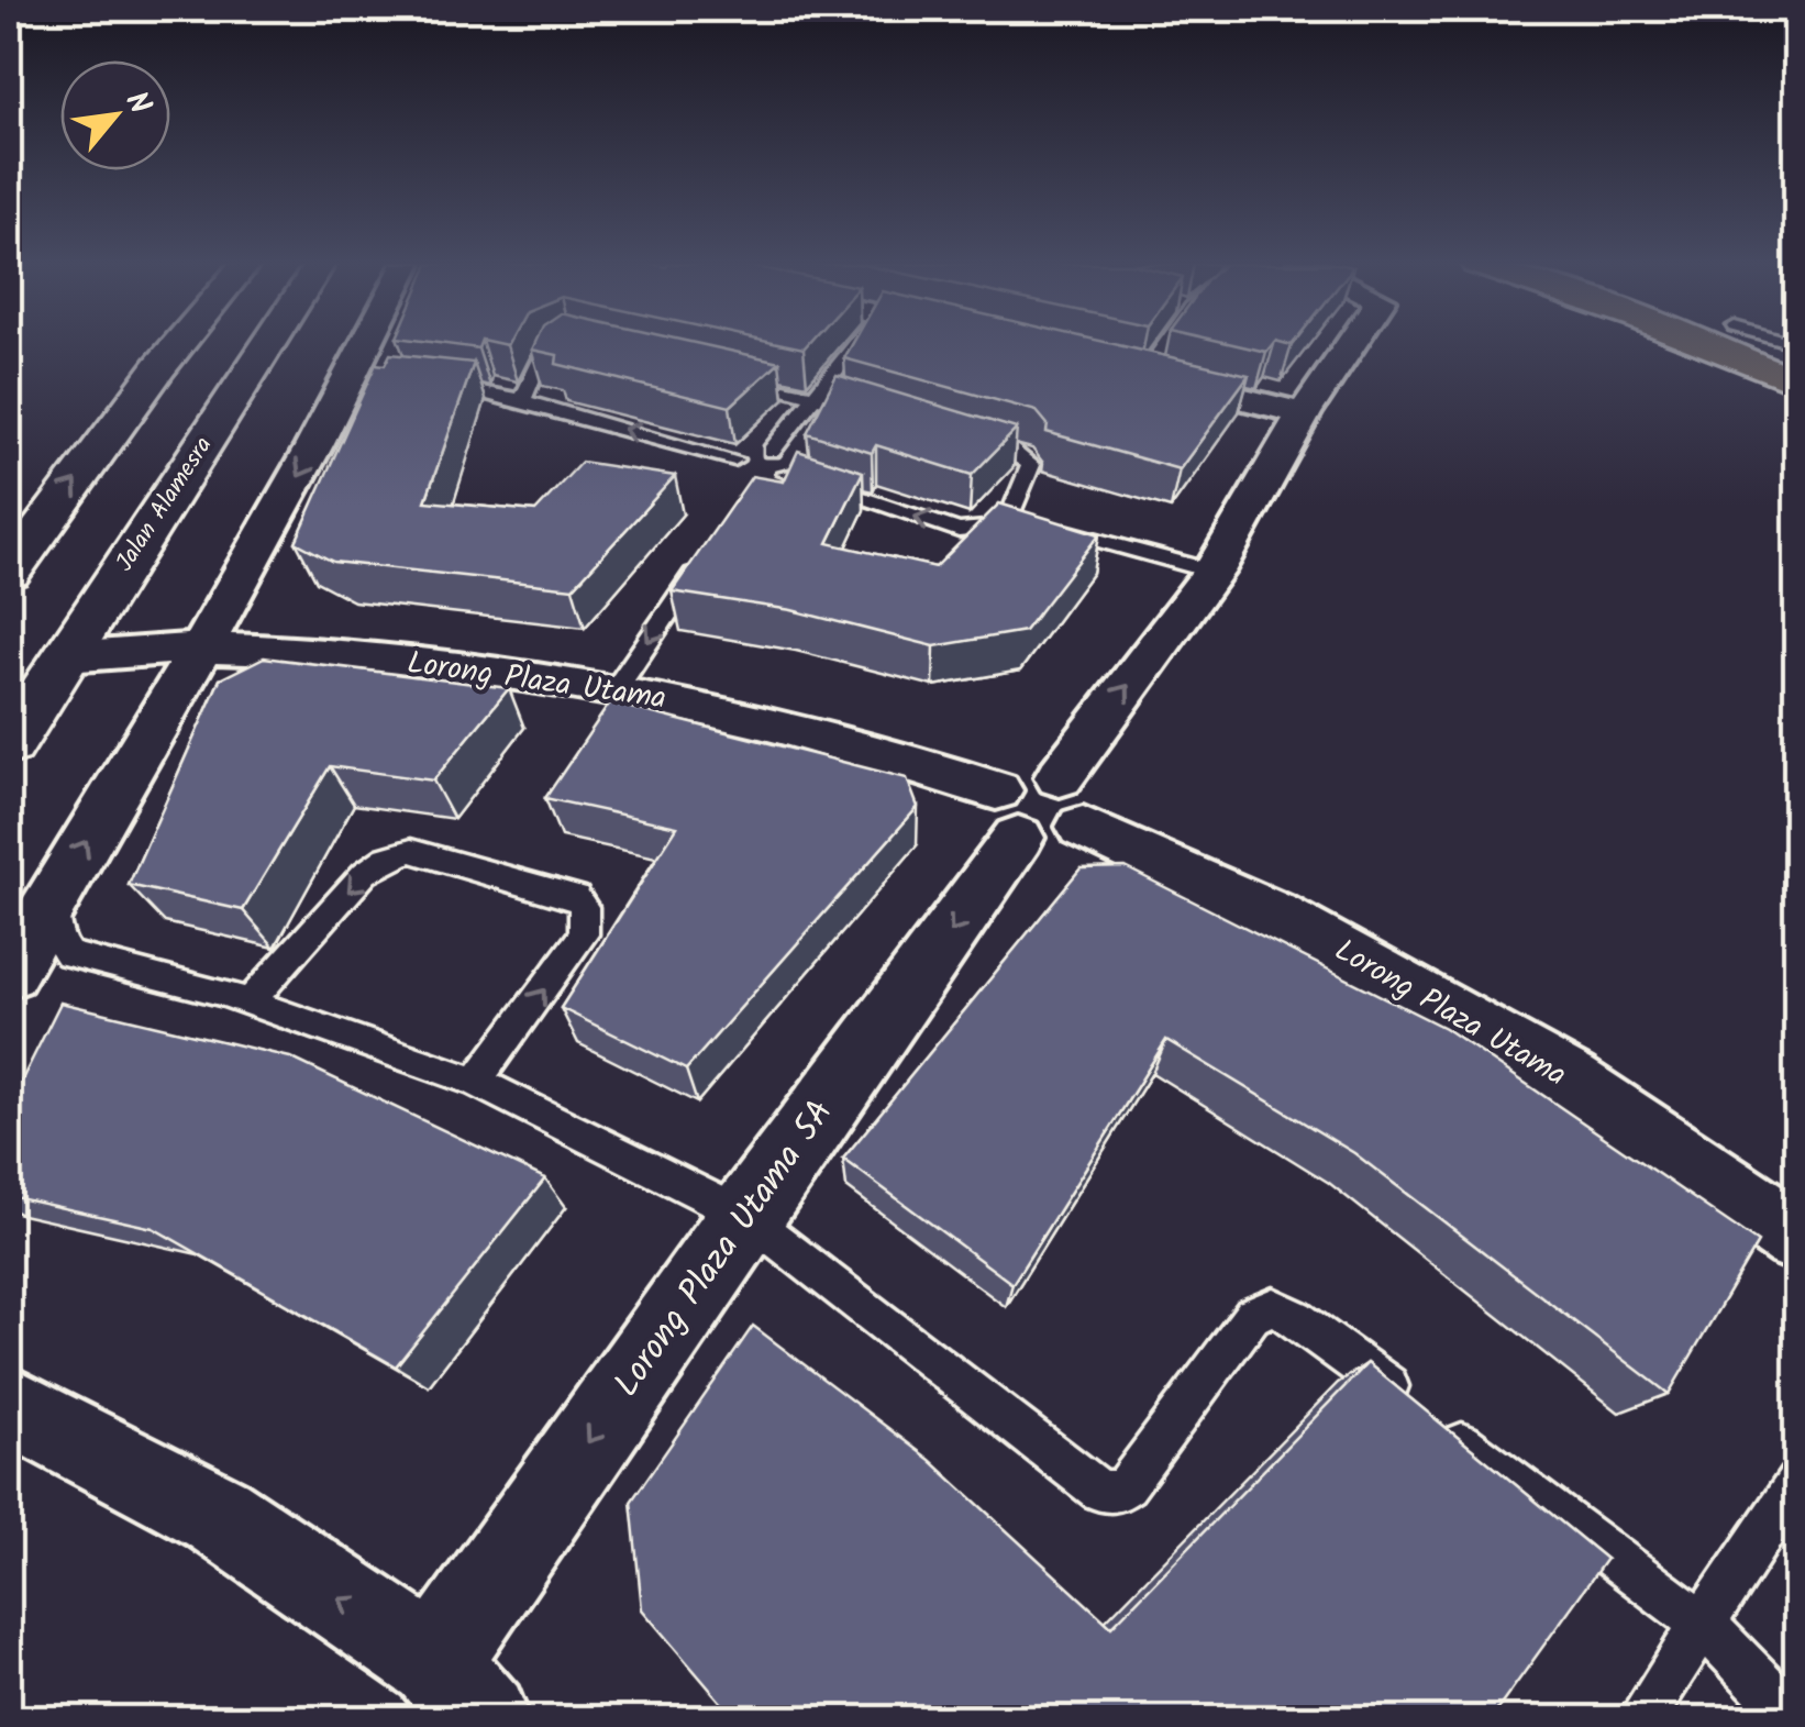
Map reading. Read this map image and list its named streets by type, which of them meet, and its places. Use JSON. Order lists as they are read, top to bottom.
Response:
{
  "streets": {
    "street": ["Jalan Alamesra", "Lorong Plaza Utama", "Lorong Plaza Utama 5A"]
  },
  "crossings": [
    ["Jalan Alamesra", "Lorong Plaza Utama"],
    ["Lorong Plaza Utama", "Lorong Plaza Utama 5A"]
  ],
  "one_way": ["Lorong Plaza Utama 5A"],
  "north": "top right"
}
